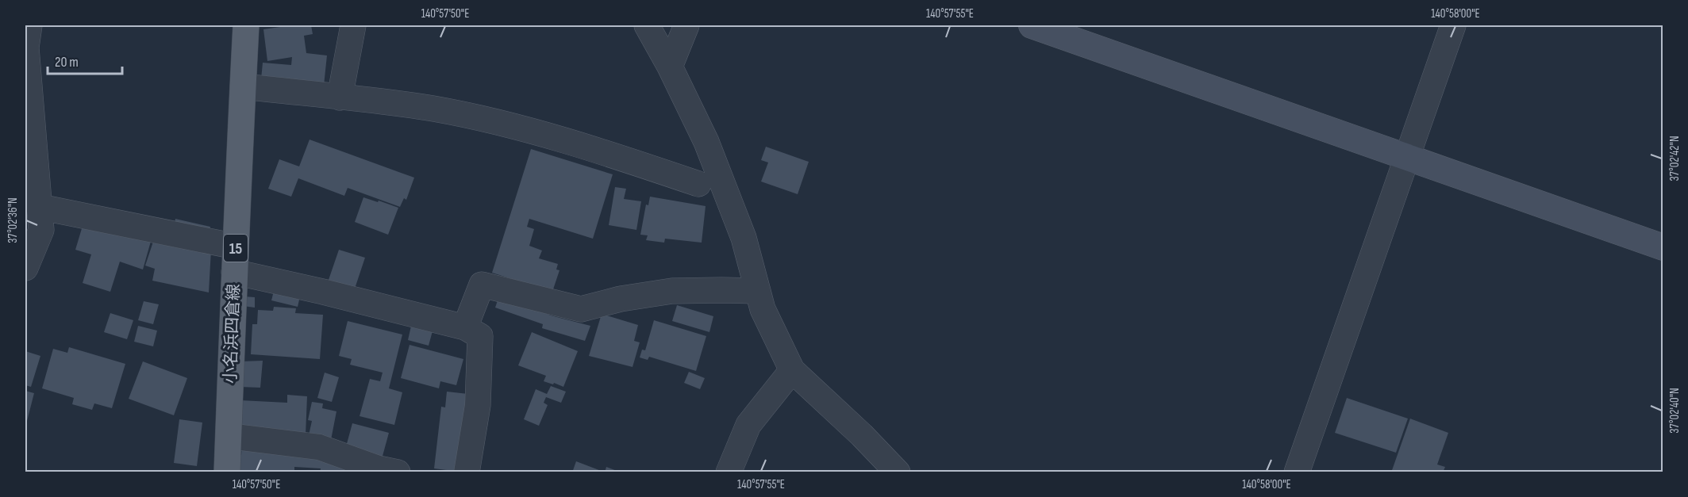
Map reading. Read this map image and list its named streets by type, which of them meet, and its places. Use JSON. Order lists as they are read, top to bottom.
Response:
{
  "streets": {
    "main road": ["15", "小名浜四倉線"]
  },
  "scale_bar": "20 m",
  "coordinates": [
    "140°57'50\"E",
    "140°57'55\"E",
    "140°58'00\"E",
    "37°02'42\"N",
    "37°02'36\"N",
    "37°02'40\"N"
  ]
}
